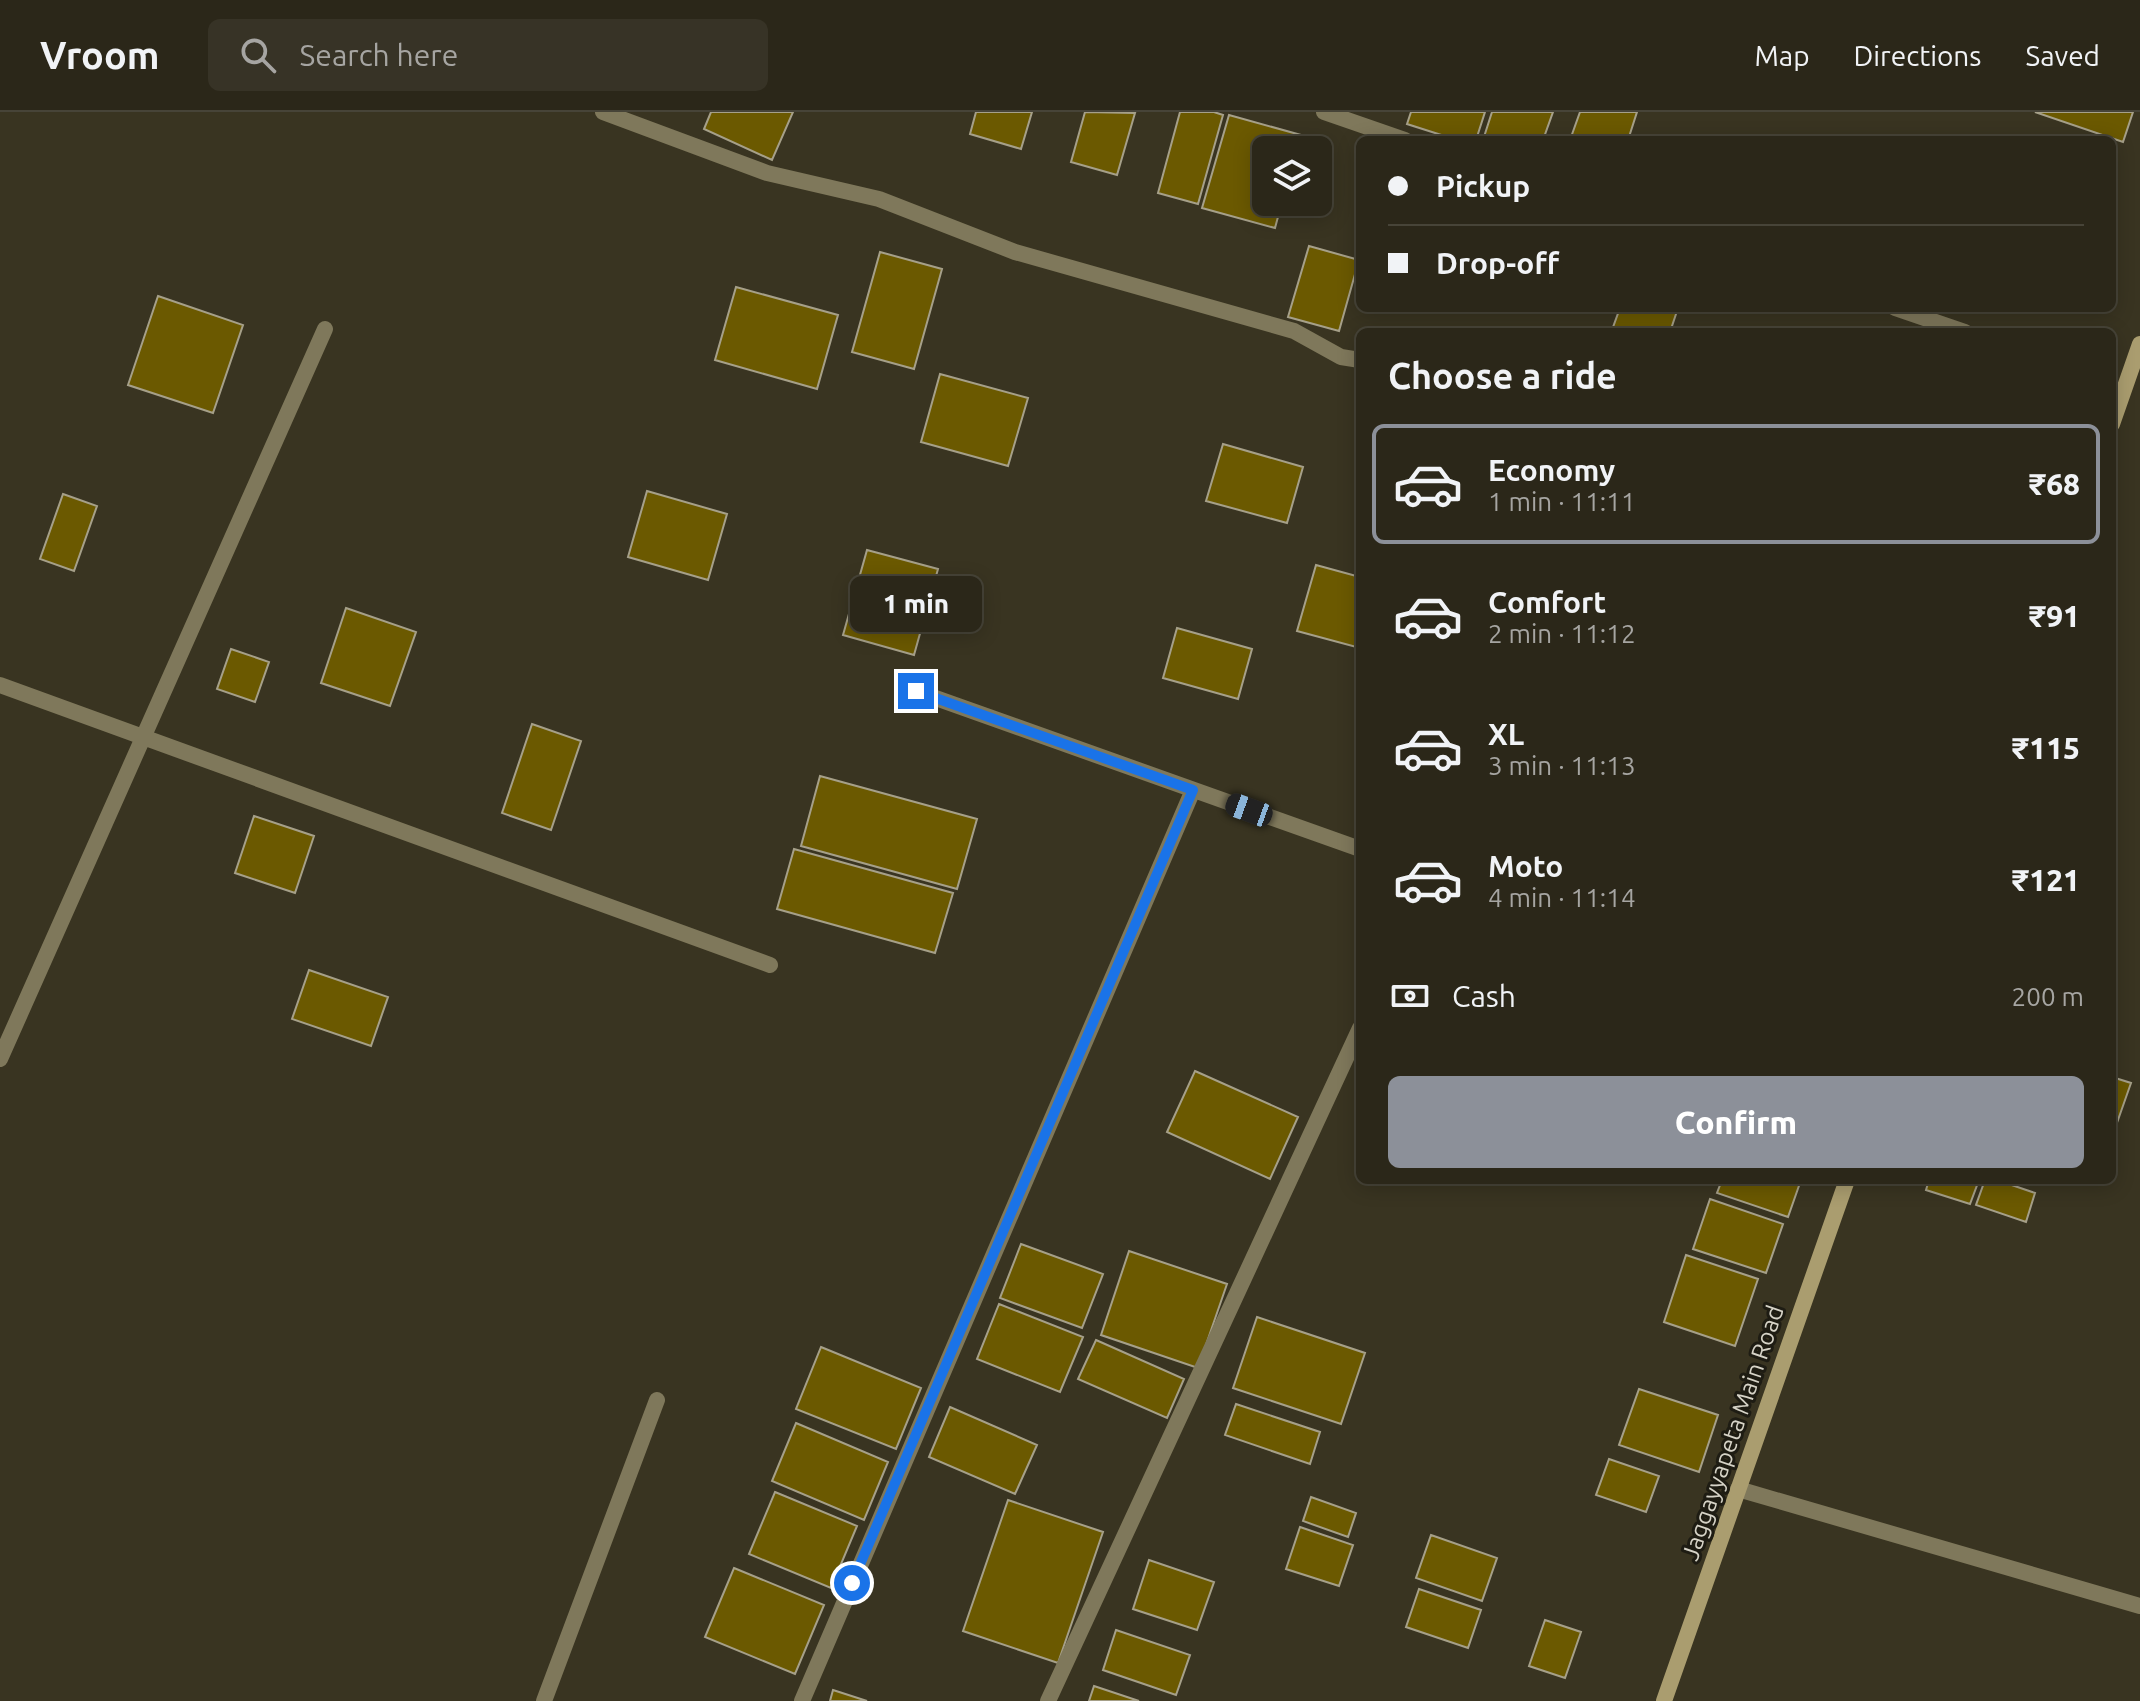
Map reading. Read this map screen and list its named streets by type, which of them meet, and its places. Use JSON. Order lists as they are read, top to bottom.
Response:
{
  "streets": {
    "main road": ["Jaggayyapeta Main Road"]
  },
  "page": {
    "header": "Vroom",
    "search": "Search here",
    "nav": ["Map", "Directions", "Saved"],
    "banner": ["Pickup", "Drop-off"],
    "heading": "Choose a ride",
    "list": [
      {
        "name": "Economy",
        "note": "1 min · 11:11",
        "value": "₹68"
      },
      {
        "name": "Comfort",
        "note": "2 min · 11:12",
        "value": "₹91"
      },
      {
        "name": "XL",
        "note": "3 min · 11:13",
        "value": "₹115"
      },
      {
        "name": "Moto",
        "note": "4 min · 11:14",
        "value": "₹121"
      }
    ],
    "bubble": "1 min",
    "pay": ["Cash", "200 m"],
    "buttons": "Confirm"
  }
}
